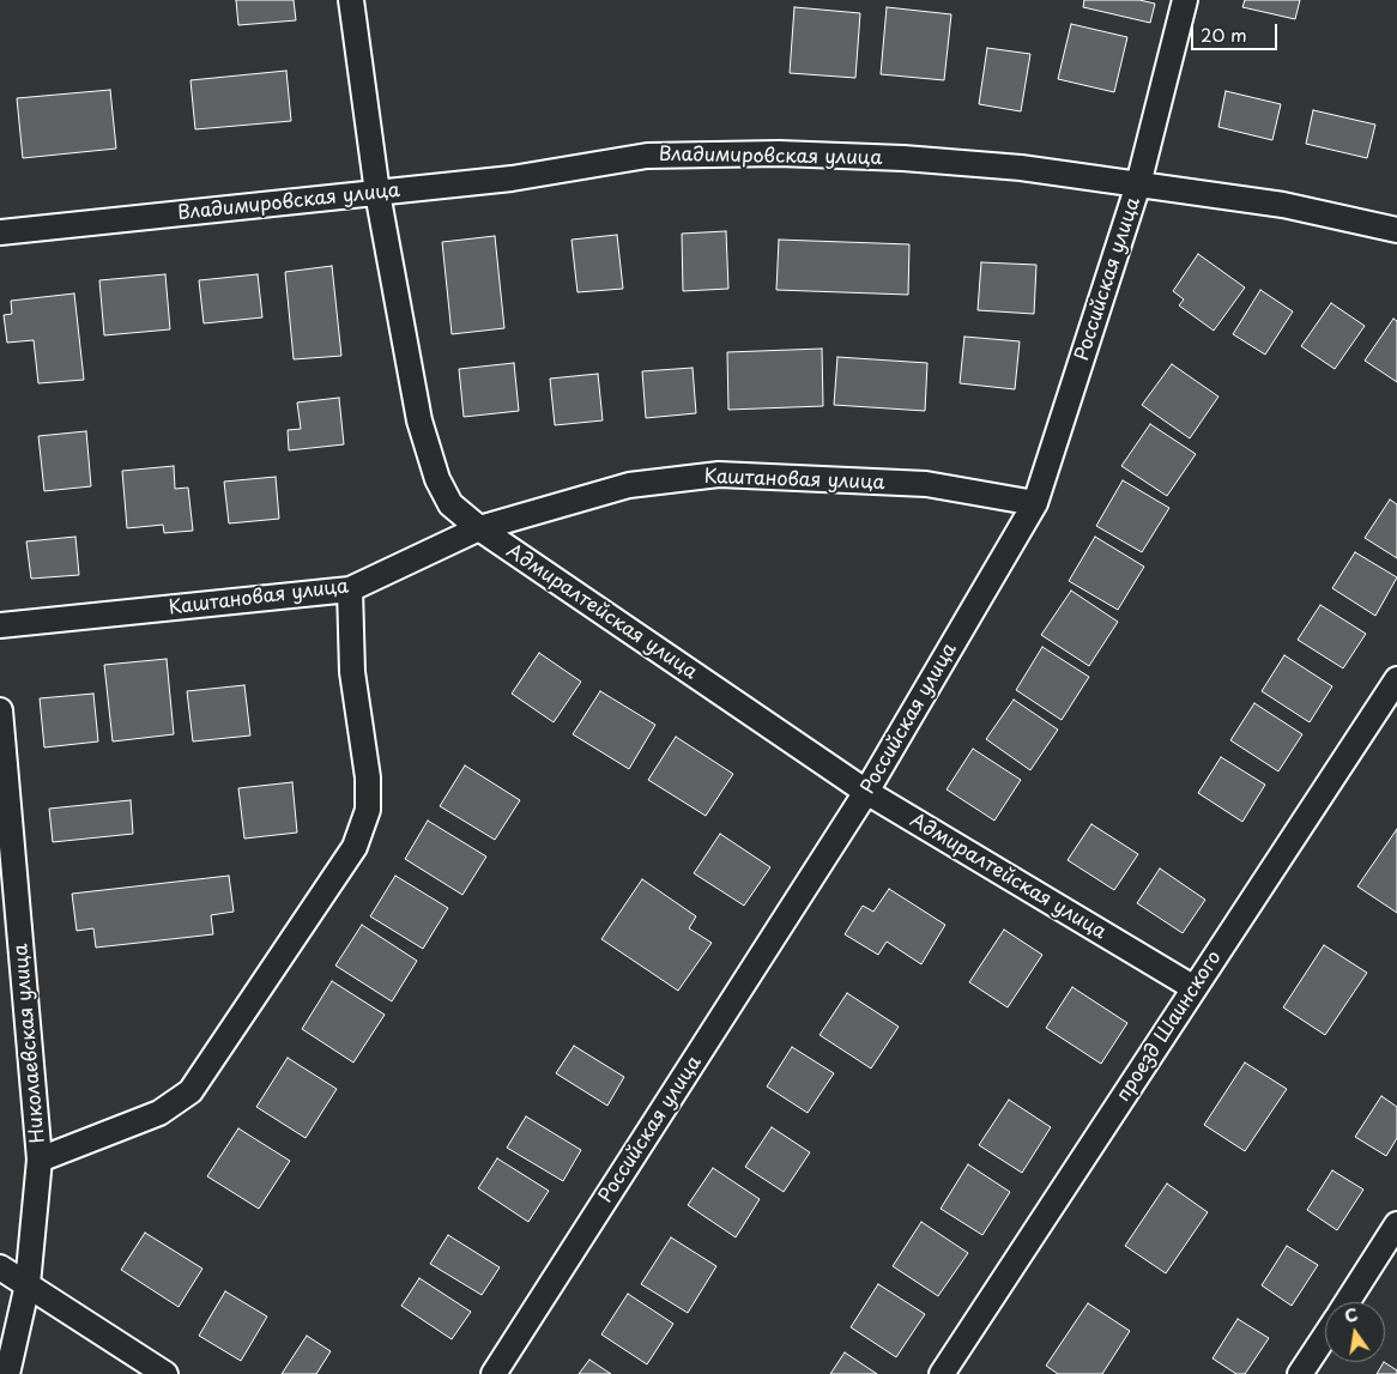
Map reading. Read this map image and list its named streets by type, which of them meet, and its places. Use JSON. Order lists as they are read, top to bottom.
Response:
{
  "streets": {
    "street": [
      "Владимировская улица",
      "Российская улица",
      "Каштановая улица",
      "Адмиралтейская улица",
      "проезд Шаинского",
      "Николаевская улица"
    ]
  },
  "crossings": [
    ["Владимировская улица", "Российская улица"],
    ["Владимировская улица", "Адмиралтейская улица"],
    ["Российская улица", "Каштановая улица"],
    ["Российская улица", "Адмиралтейская улица"],
    ["Каштановая улица", "Адмиралтейская улица"],
    ["Адмиралтейская улица", "проезд Шаинского"]
  ],
  "scale_bar": "20 m",
  "north": "top"
}
